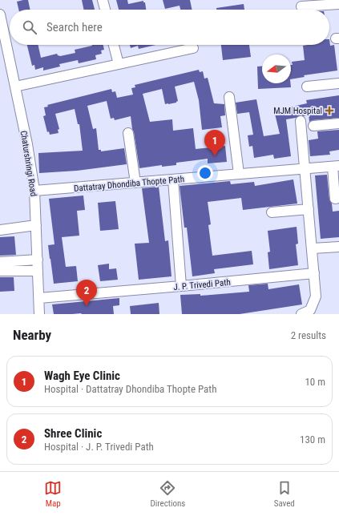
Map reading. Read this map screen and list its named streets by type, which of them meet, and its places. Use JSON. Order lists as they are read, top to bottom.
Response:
{
  "streets": {
    "street": ["Chaturshringi Road", "Dattatray Dhondiba Thopte Path", "J. P. Trivedi Path"]
  },
  "crossings": [
    ["Chaturshringi Road", "Dattatray Dhondiba Thopte Path"],
    ["Chaturshringi Road", "J. P. Trivedi Path"]
  ],
  "places": {
    "health": ["MJM Hospital"]
  },
  "north": "left",
  "page": {
    "search": "Search here",
    "pins": ["1", "2"],
    "heading": ["Nearby", "2 results"],
    "list": [
      {
        "mark": "1",
        "name": "Wagh Eye Clinic",
        "note": "Hospital · Dattatray Dhondiba Thopte Path",
        "value": "10 m"
      },
      {
        "mark": "2",
        "name": "Shree Clinic",
        "note": "Hospital · J. P. Trivedi Path",
        "value": "130 m"
      }
    ],
    "nav": ["Map", "Directions", "Saved"]
  }
}
